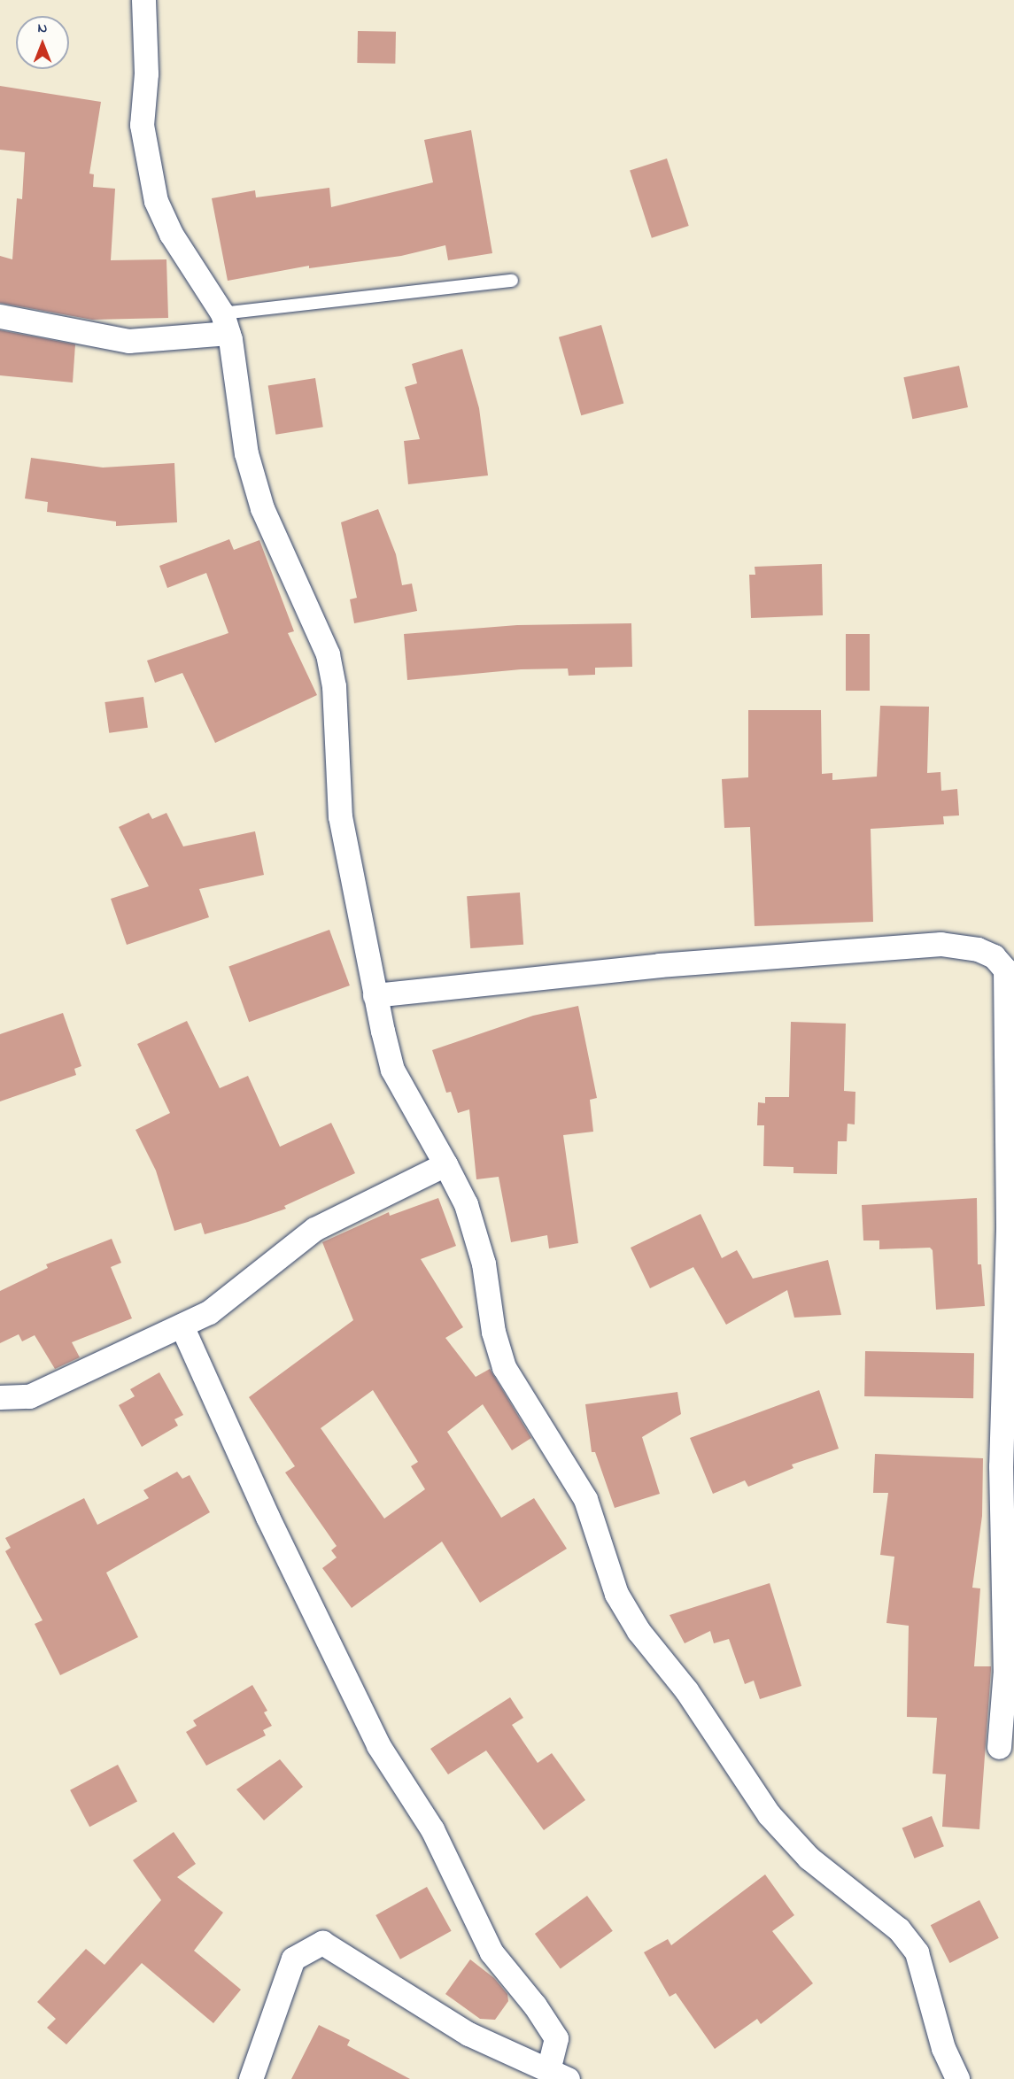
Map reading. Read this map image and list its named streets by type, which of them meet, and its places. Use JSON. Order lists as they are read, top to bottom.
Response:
{
  "north": "top"
}
